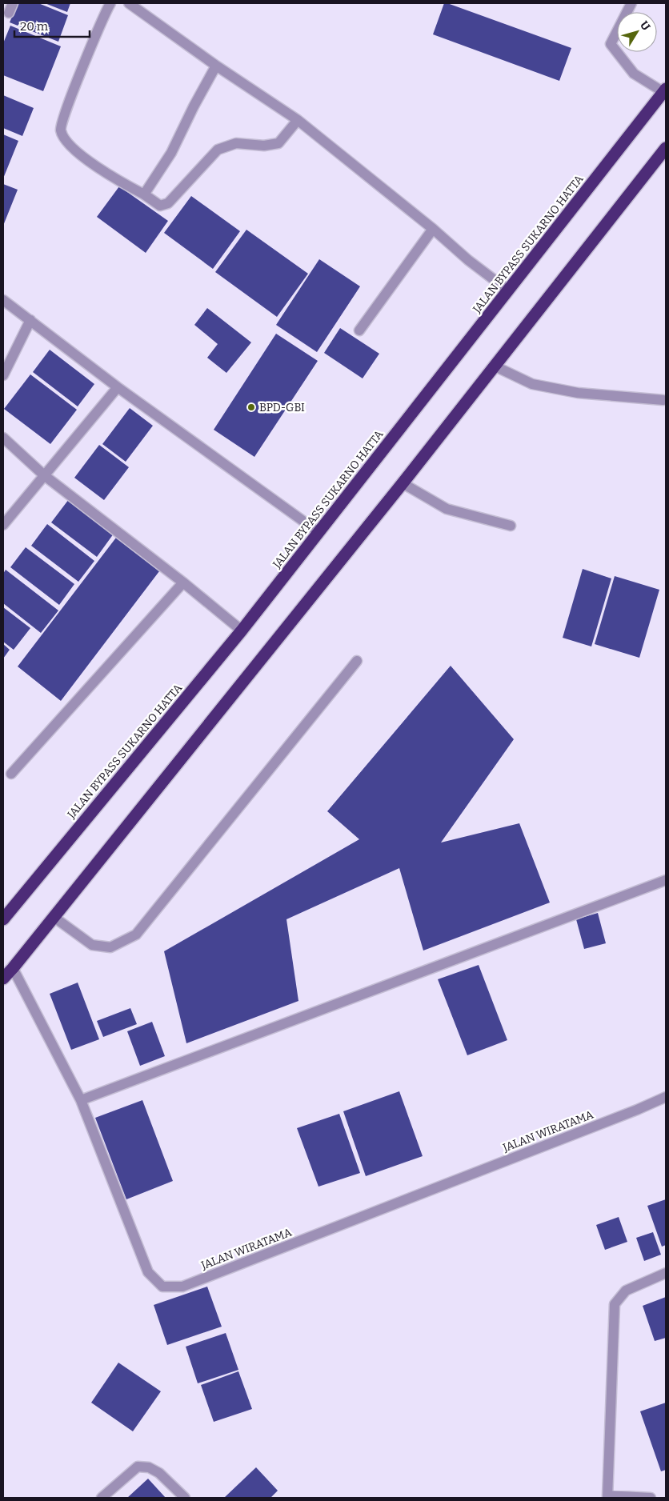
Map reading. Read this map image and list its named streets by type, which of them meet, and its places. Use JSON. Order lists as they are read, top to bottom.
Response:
{
  "streets": {
    "highway": ["JALAN BYPASS SUKARNO HATTA"],
    "street": ["JALAN WIRATAMA"]
  },
  "places": ["BPD-GBI"],
  "scale_bar": "20 m",
  "north": "top right"
}
